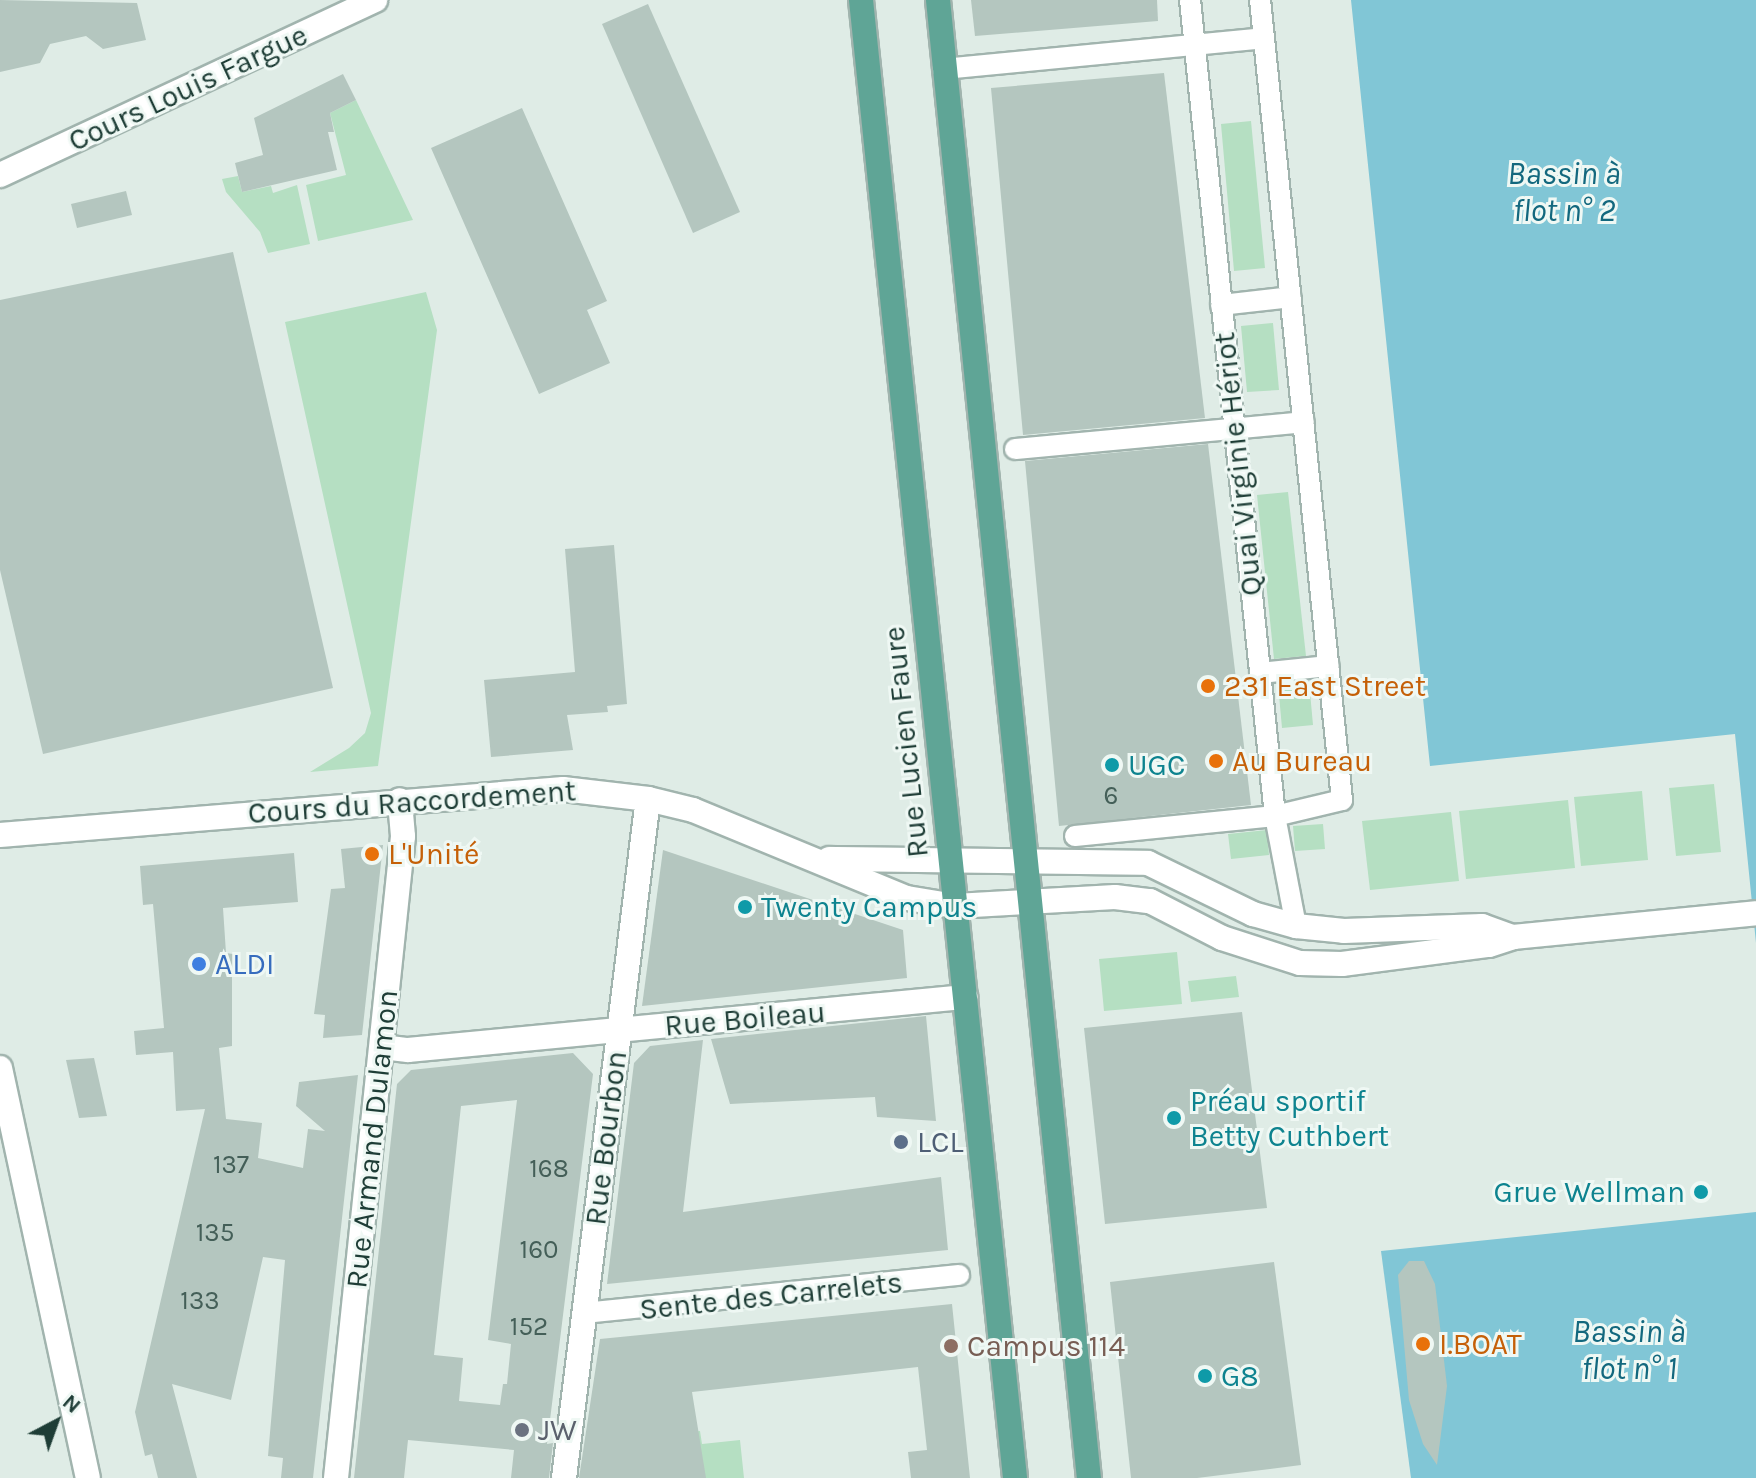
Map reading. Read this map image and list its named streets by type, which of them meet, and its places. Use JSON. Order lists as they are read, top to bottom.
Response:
{
  "streets": {
    "main road": ["Rue Lucien Faure"],
    "street": [
      "Cours Louis Fargue",
      "Quai Virginie Hériot",
      "Cours du Raccordement",
      "Rue Boileau",
      "Rue Bourbon",
      "Rue Armand Dulamon",
      "Sente des Carrelets"
    ]
  },
  "crossings": [
    ["Quai Virginie Hériot", "Cours du Raccordement"],
    ["Rue Lucien Faure", "Cours du Raccordement"],
    ["Rue Lucien Faure", "Rue Boileau"],
    ["Cours du Raccordement", "Rue Bourbon"],
    ["Cours du Raccordement", "Rue Armand Dulamon"],
    ["Rue Boileau", "Rue Bourbon"],
    ["Rue Boileau", "Rue Armand Dulamon"],
    ["Rue Bourbon", "Sente des Carrelets"]
  ],
  "water": ["Bassin à flot n° 2", "Bassin à flot n° 1"],
  "places": [
    "231 East Street",
    "Au Bureau",
    "UGC",
    "L'Unité",
    "Twenty Campus",
    "ALDI",
    "Préau sportif Betty Cuthbert",
    "LCL",
    "Grue Wellman",
    "I.BOAT",
    "Campus 114",
    "G8",
    "JW"
  ],
  "house_numbers": [
    "6",
    "137",
    "168",
    "135",
    "160",
    "133",
    "152"
  ],
  "north": "top right"
}
